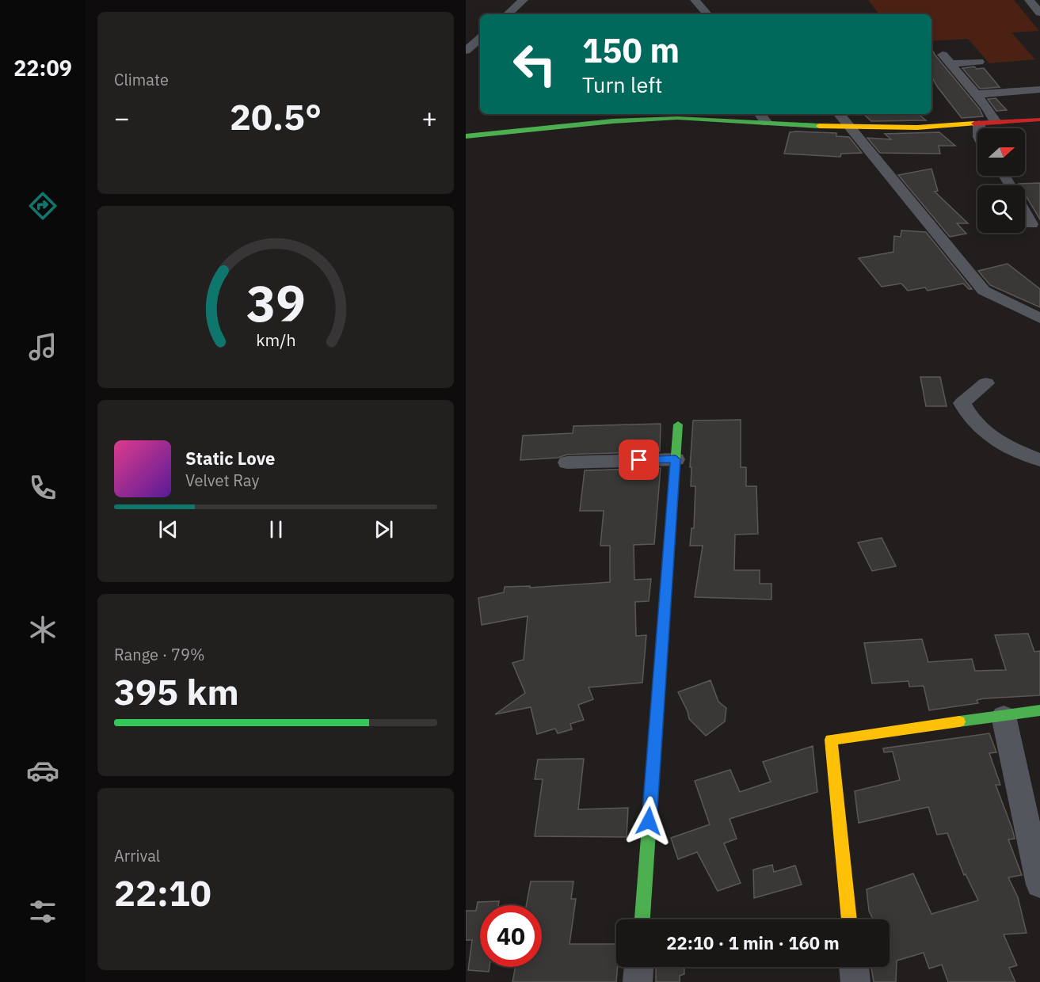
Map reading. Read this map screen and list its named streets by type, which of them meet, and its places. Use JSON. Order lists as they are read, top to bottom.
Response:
{
  "north": "right",
  "page": {
    "tabs": "22:09",
    "tile": [
      "Climate",
      ["Range · 79%", "395 km"],
      ["Arrival", "22:10"]
    ],
    "turn": ["150 m", "Turn left"],
    "heat": ["−", "20.5°", "+"],
    "song": ["Static Love", "Velvet Ray"],
    "limit": "40",
    "trip": "22:10 · 1 min · 160 m",
    "gauge": ["39", "km/h"]
  }
}
